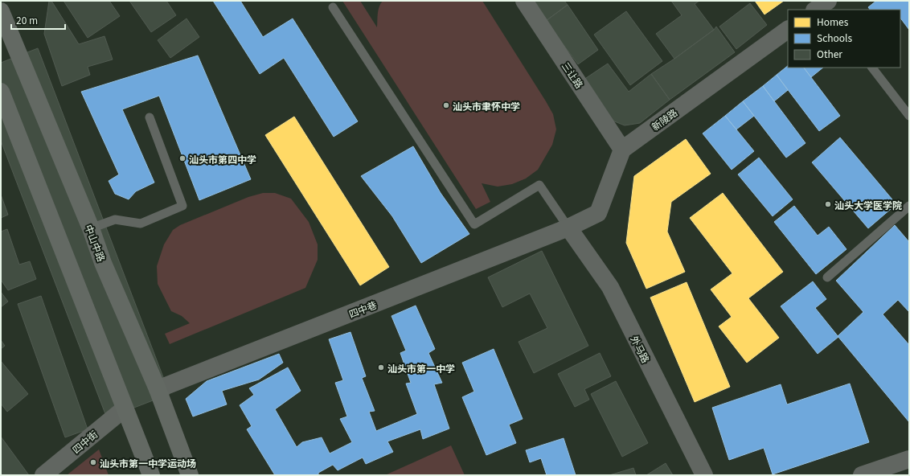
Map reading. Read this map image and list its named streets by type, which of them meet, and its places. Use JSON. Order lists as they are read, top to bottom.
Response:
{
  "streets": {
    "main road": ["中山中路"],
    "street": [
      "三让路",
      "新陵路",
      "四中巷",
      "外马路",
      "四中街"
    ]
  },
  "crossings": [
    ["三让路", "新陵路"],
    ["中山中路", "四中巷"],
    ["四中巷", "外马路"]
  ],
  "places": [
    "汕头市聿怀中学",
    "汕头市第四中学",
    "汕头大学医学院",
    "汕头市第一中学",
    "汕头市第一中学运动场"
  ],
  "legend": ["Homes", "Schools", "Other"],
  "scale_bar": "20 m"
}
